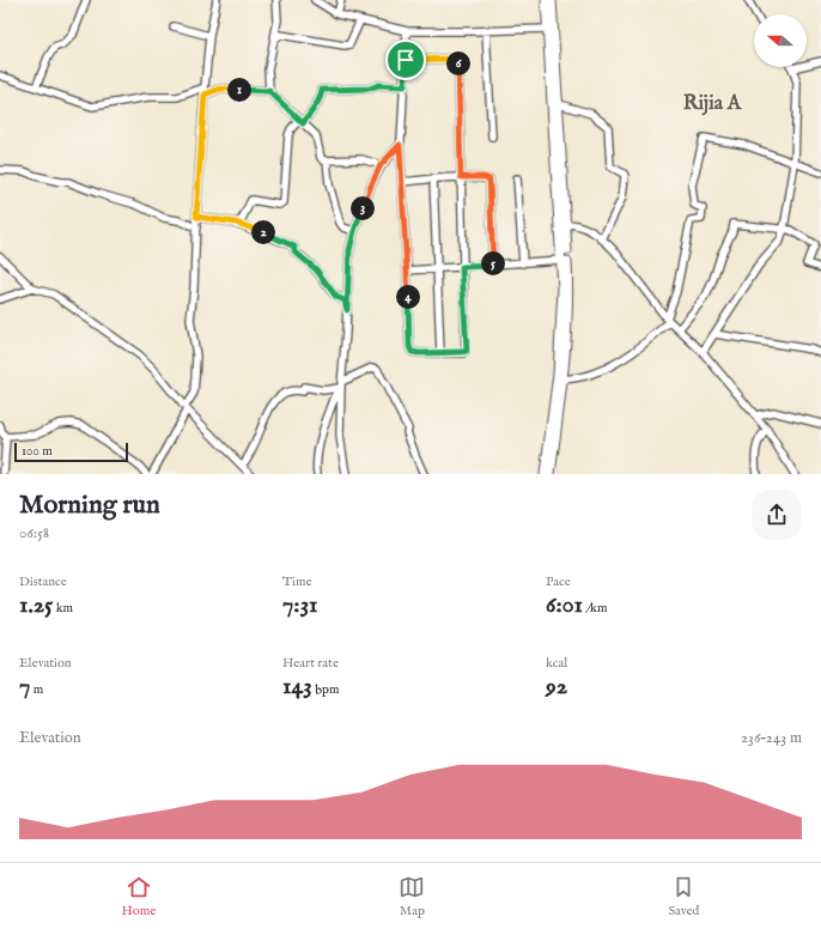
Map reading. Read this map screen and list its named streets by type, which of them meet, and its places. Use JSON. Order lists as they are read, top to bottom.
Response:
{
  "districts": ["Rijia A"],
  "scale_bar": "100 m",
  "north": "left",
  "page": {
    "pins": [
      "6",
      "1",
      "3",
      "2",
      "5",
      "4"
    ],
    "scale": "100 m",
    "heading": ["Morning run", "06:58"],
    "stats": [
      ["Distance", "1.25 km"],
      ["Time", "7:31"],
      ["Pace", "6:01 /km"],
      ["Elevation", "7 m"],
      ["Heart rate", "143 bpm"],
      ["kcal", "92"]
    ],
    "chart": ["Elevation", "236–243 m"],
    "tabs": ["Home", "Map", "Saved"]
  }
}
